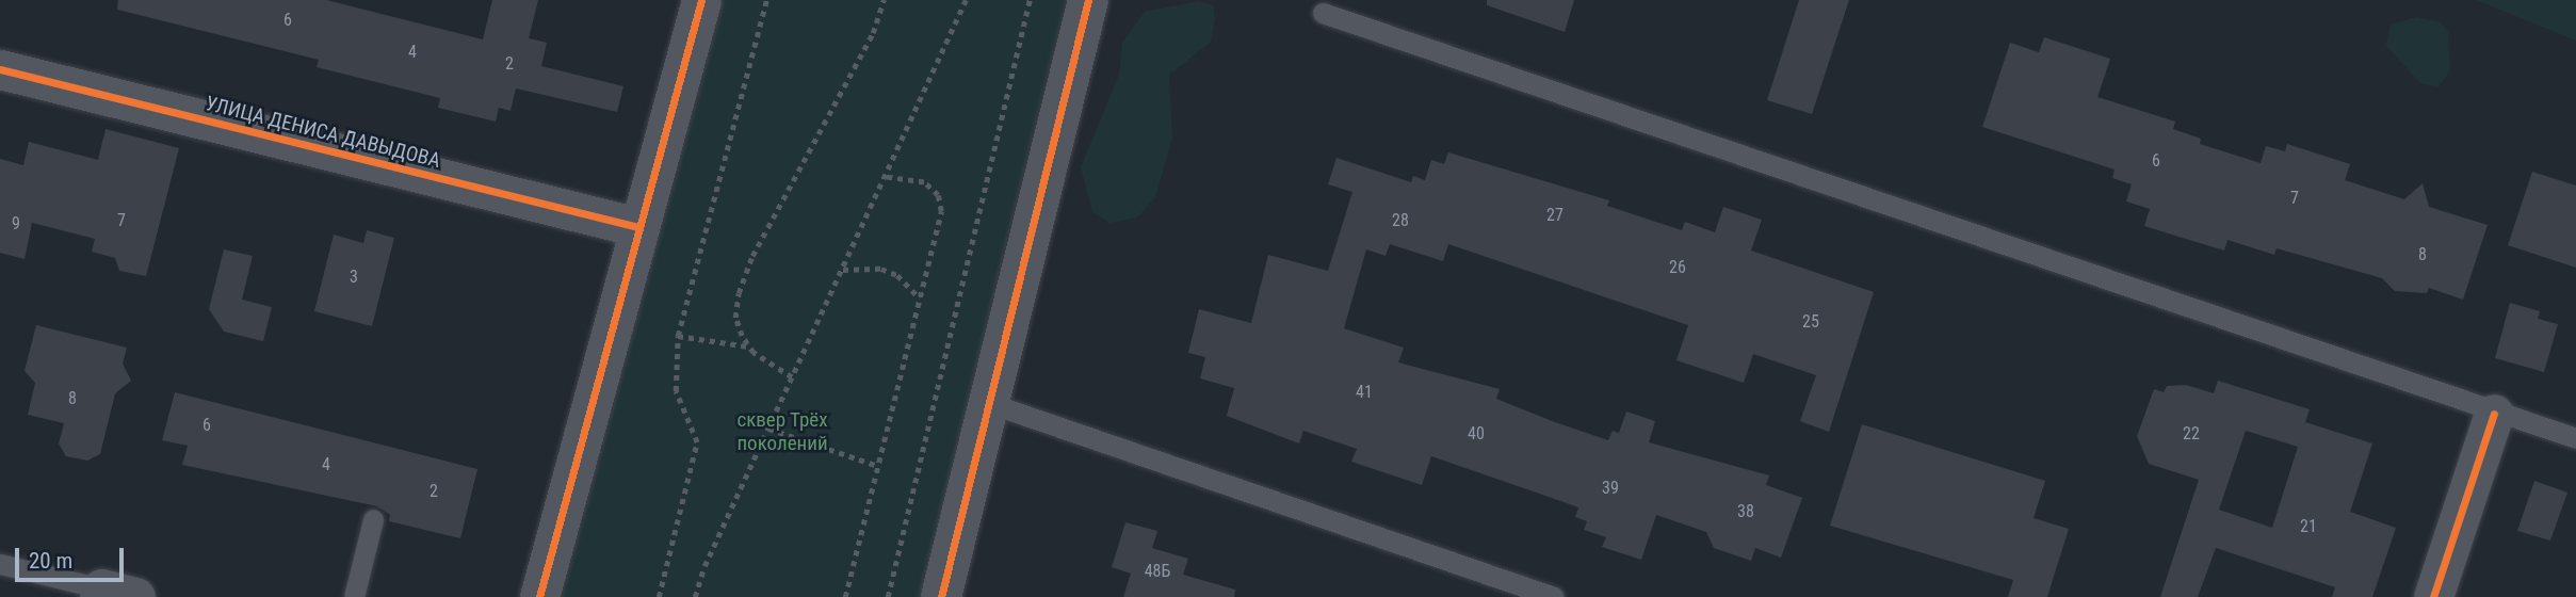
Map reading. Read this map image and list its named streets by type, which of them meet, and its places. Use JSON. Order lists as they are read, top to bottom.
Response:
{
  "streets": {
    "street": ["УЛИЦА ДЕНИСА ДАВЫДОВА"]
  },
  "parks": ["сквер Трёх поколений"],
  "house_numbers": [
    "6",
    "4",
    "2",
    "6",
    "7",
    "27",
    "7",
    "28",
    "9",
    "8",
    "26",
    "3",
    "25",
    "41",
    "8",
    "6",
    "40",
    "22",
    "4",
    "39",
    "2",
    "38",
    "21",
    "48Б"
  ],
  "scale_bar": "20 m"
}
